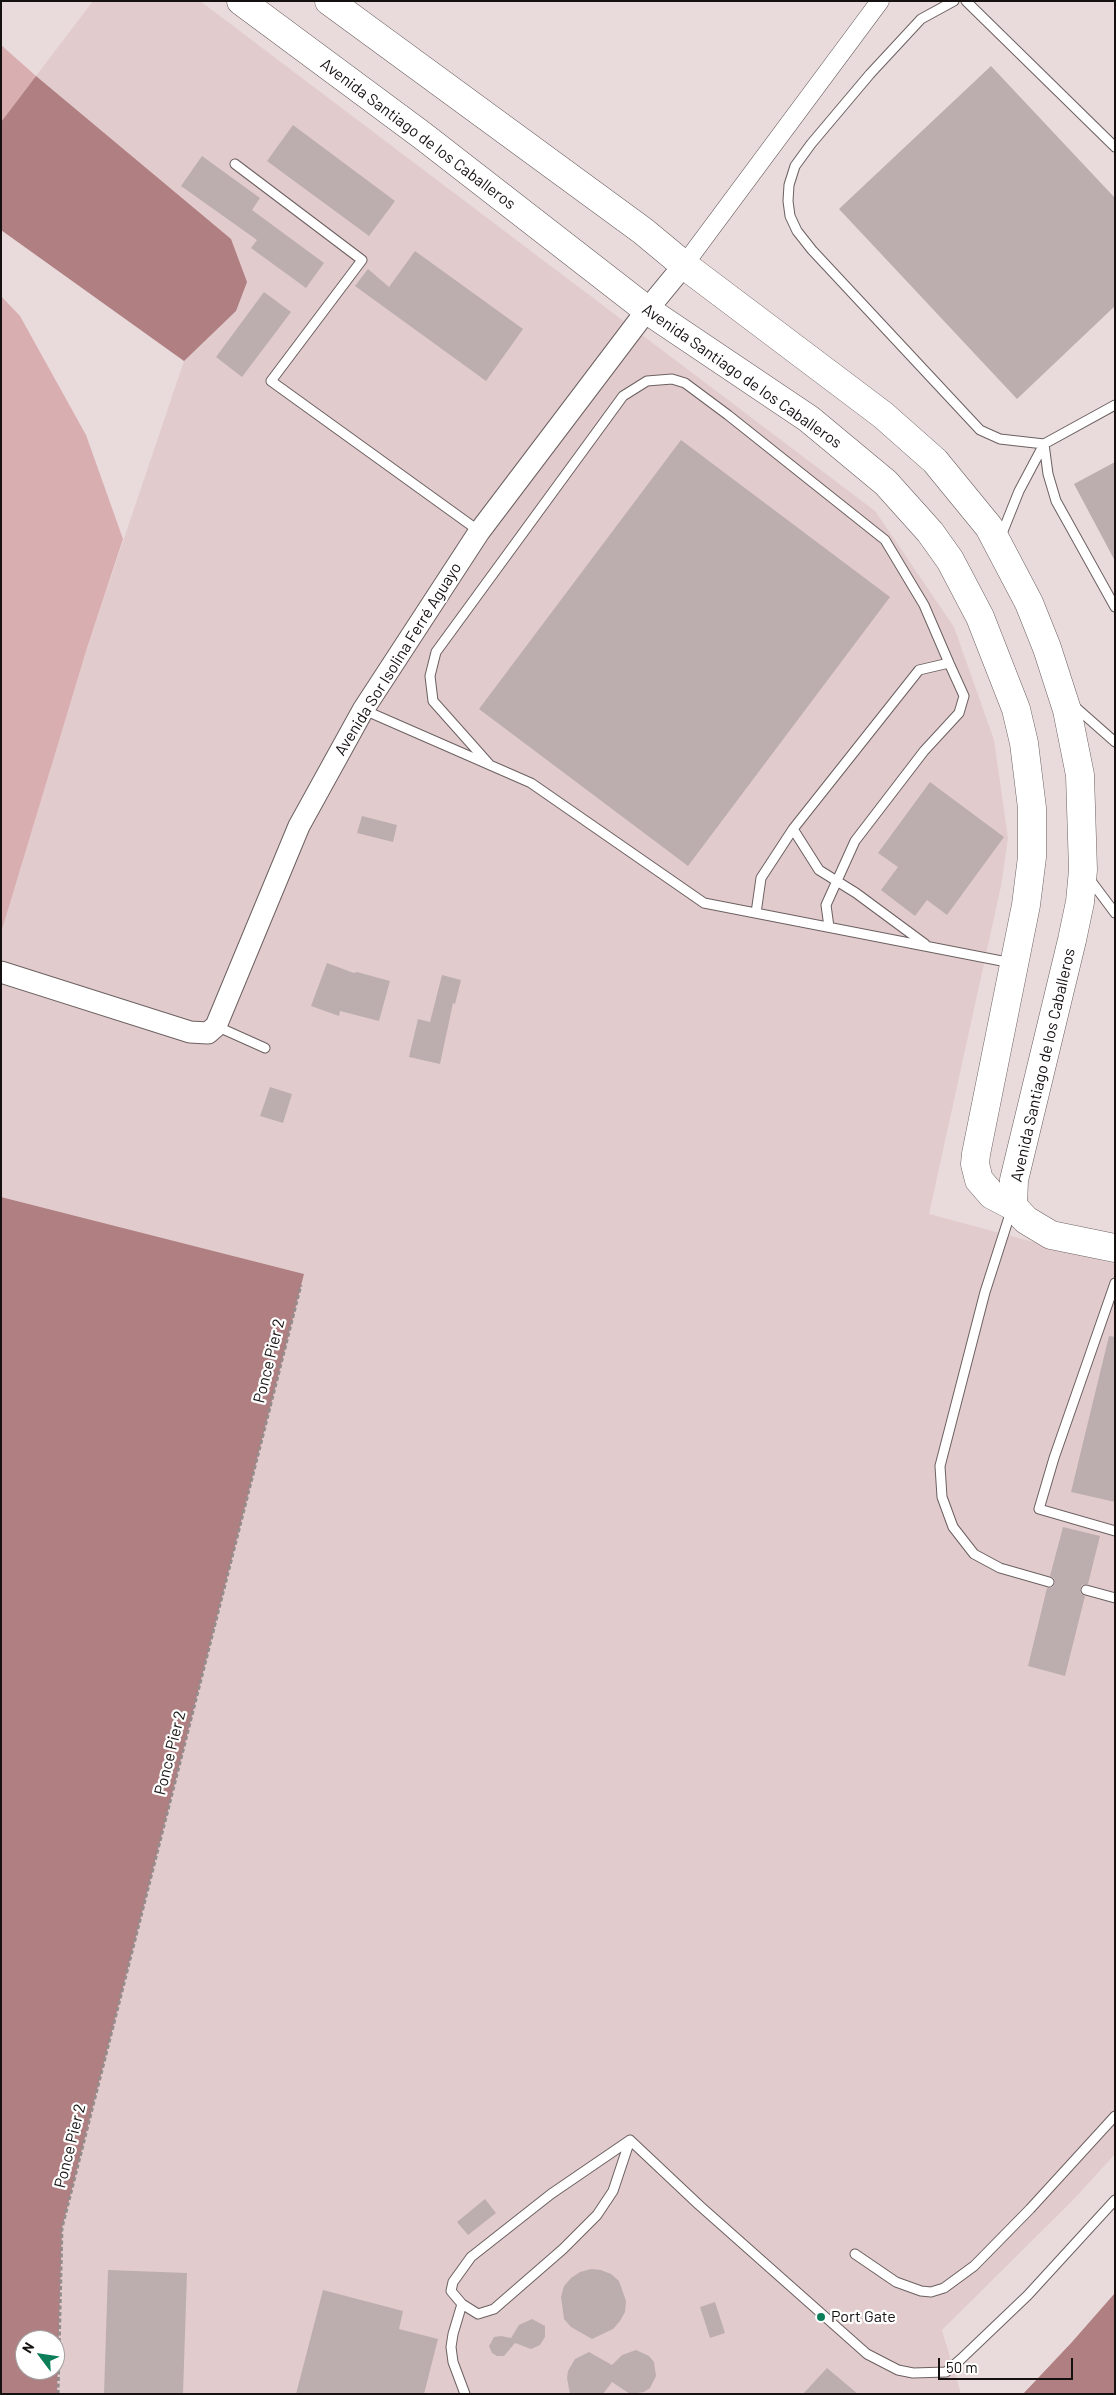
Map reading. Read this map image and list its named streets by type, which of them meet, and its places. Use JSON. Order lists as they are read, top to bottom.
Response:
{
  "streets": {
    "main road": ["Avenida Santiago de los Caballeros"],
    "street": ["Avenida Sor Isolina Ferré Aguayo"],
    "path": ["Ponce Pier 2"]
  },
  "crossings": [
    ["Avenida Santiago de los Caballeros", "Avenida Sor Isolina Ferré Aguayo"]
  ],
  "places": ["Port Gate"],
  "scale_bar": "50 m",
  "north": "top left"
}
